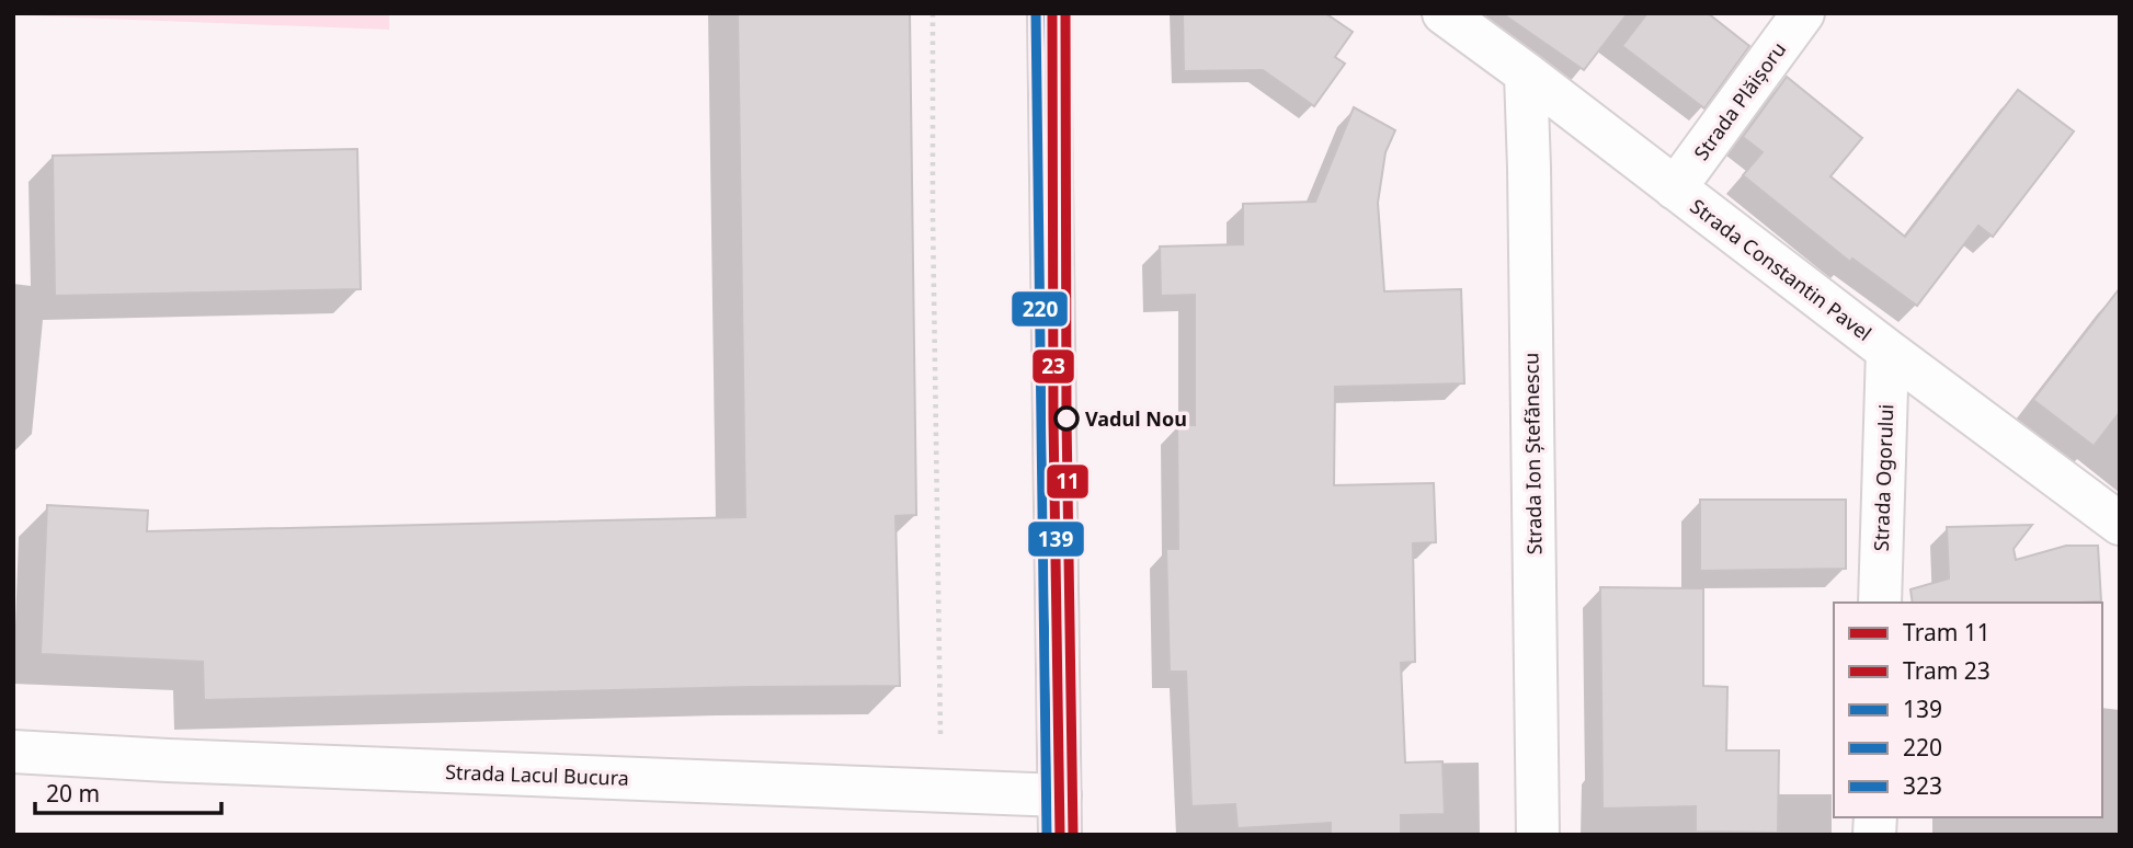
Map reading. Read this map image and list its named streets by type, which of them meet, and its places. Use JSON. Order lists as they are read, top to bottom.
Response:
{
  "streets": {
    "street": [
      "Strada Plăișoru",
      "Strada Constantin Pavel",
      "Strada Ion Ștefănescu",
      "Strada Ogorului",
      "Strada Lacul Bucura"
    ]
  },
  "crossings": [
    ["Strada Plăișoru", "Strada Constantin Pavel"],
    ["Strada Constantin Pavel", "Strada Ion Ștefănescu"],
    ["Strada Constantin Pavel", "Strada Ogorului"]
  ],
  "places": ["Vadul Nou"],
  "lines": [
    "tram line 11",
    "tram line 23",
    "transit line 139",
    "transit line 220",
    "transit line 323"
  ],
  "legend": [
    "Tram 11",
    "Tram 23",
    "139",
    "220",
    "323"
  ],
  "scale_bar": "20 m"
}
